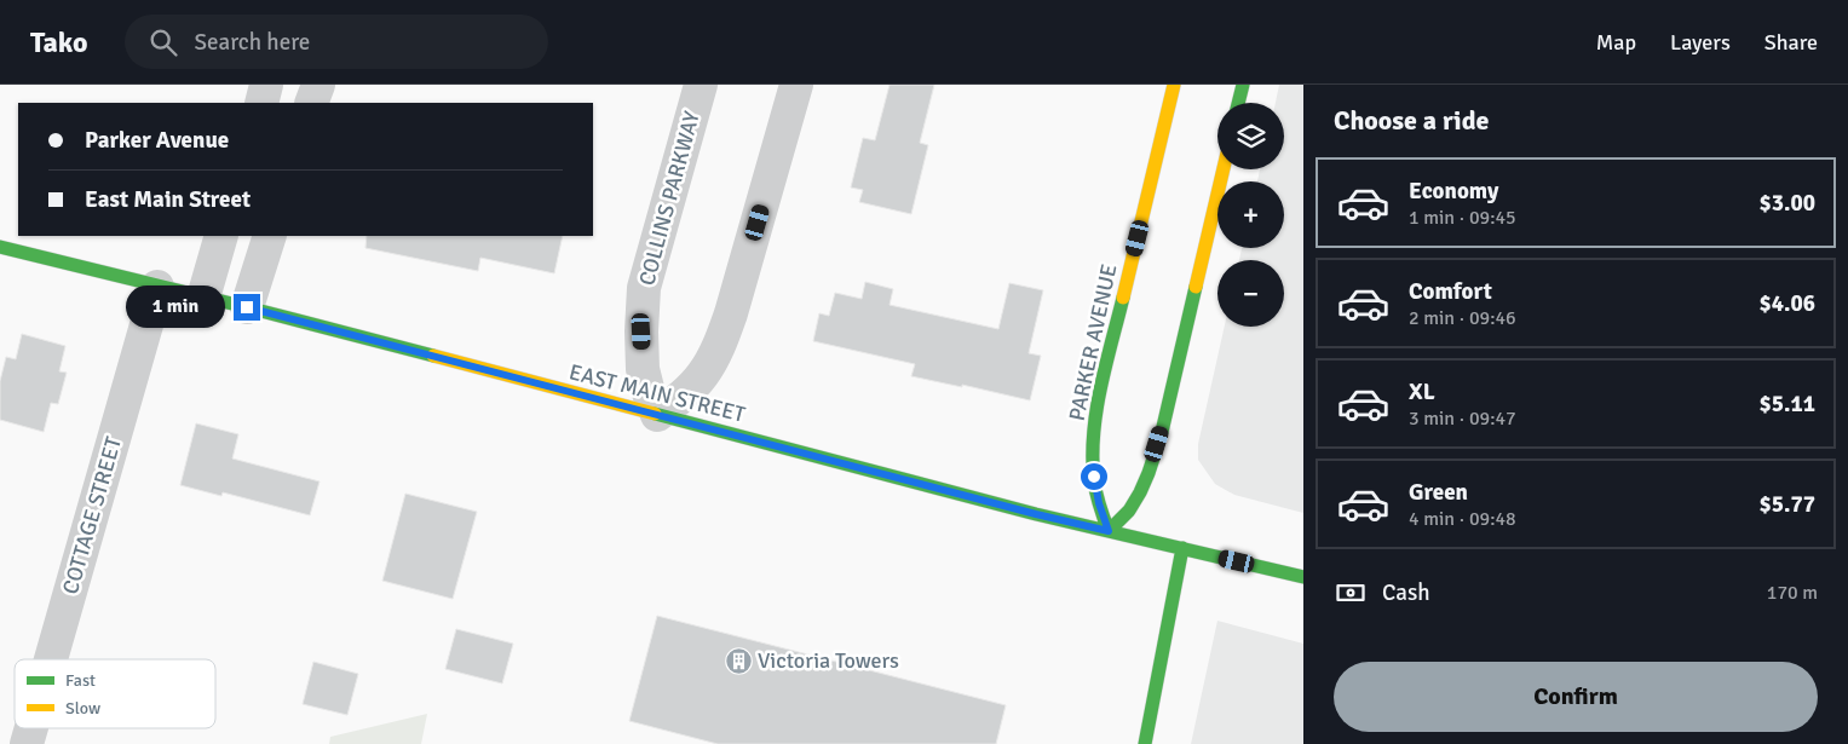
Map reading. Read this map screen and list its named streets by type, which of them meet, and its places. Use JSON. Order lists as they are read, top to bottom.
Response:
{
  "streets": {
    "main road": ["PARKER AVENUE", "EAST MAIN STREET"],
    "street": ["COLLINS PARKWAY", "COTTAGE STREET"]
  },
  "crossings": [
    ["COLLINS PARKWAY", "EAST MAIN STREET"],
    ["PARKER AVENUE", "EAST MAIN STREET"],
    ["EAST MAIN STREET", "COTTAGE STREET"]
  ],
  "places": {
    "building": ["Victoria Towers"]
  },
  "legend": ["Fast", "Slow"],
  "page": {
    "header": "Tako",
    "search": "Search here",
    "nav": ["Map", "Layers", "Share"],
    "heading": "Choose a ride",
    "map_buttons": ["+", "−"],
    "banner": ["Parker Avenue", "East Main Street"],
    "list": [
      {
        "name": "Economy",
        "note": "1 min · 09:45",
        "value": "$3.00"
      },
      {
        "name": "Comfort",
        "note": "2 min · 09:46",
        "value": "$4.06"
      },
      {
        "name": "XL",
        "note": "3 min · 09:47",
        "value": "$5.11"
      },
      {
        "name": "Green",
        "note": "4 min · 09:48",
        "value": "$5.77"
      }
    ],
    "bubble": "1 min",
    "pay": ["Cash", "170 m"],
    "buttons": "Confirm"
  }
}
